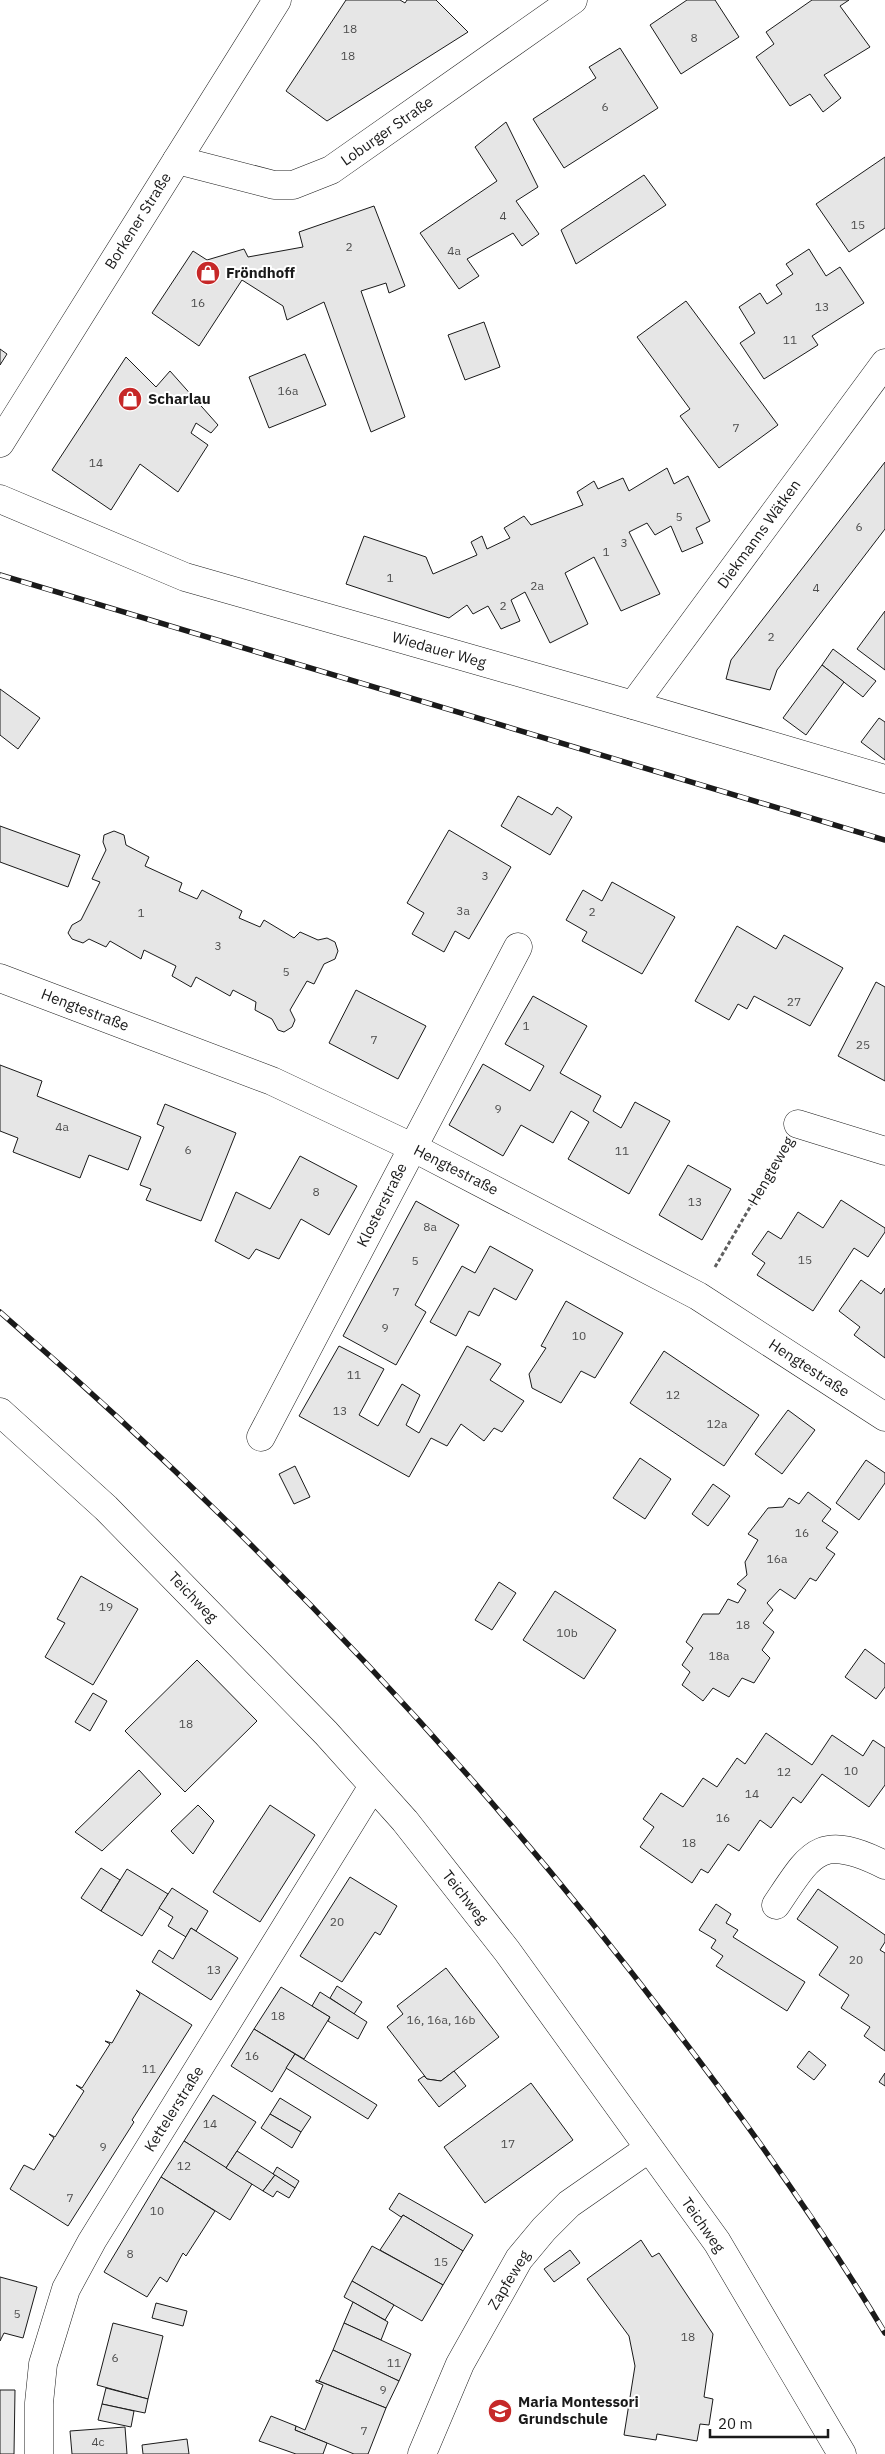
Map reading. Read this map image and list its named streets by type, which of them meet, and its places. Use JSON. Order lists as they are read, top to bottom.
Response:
{
  "streets": {
    "street": [
      "Loburger Straße",
      "Borkener Straße",
      "Diekmanns Wätken",
      "Wiedauer Weg",
      "Hengtestraße",
      "Hengteweg",
      "Klosterstraße",
      "Teichweg",
      "Kettelerstraße",
      "Zapfeweg"
    ]
  },
  "crossings": [
    ["Loburger Straße", "Borkener Straße"],
    ["Diekmanns Wätken", "Wiedauer Weg"],
    ["Hengtestraße", "Hengteweg"],
    ["Hengtestraße", "Klosterstraße"],
    ["Teichweg", "Kettelerstraße"],
    ["Teichweg", "Zapfeweg"]
  ],
  "places": {
    "shop": ["Fröndhoff", "Scharlau"],
    "school or university": ["Maria Montessori Grundschule"]
  },
  "house_numbers": [
    "18",
    "8",
    "18",
    "6",
    "4",
    "15",
    "2",
    "4a",
    "16",
    "13",
    "11",
    "16a",
    "7",
    "14",
    "5",
    "6",
    "3",
    "1",
    "1",
    "2a",
    "4",
    "2",
    "2",
    "3",
    "3a",
    "2",
    "1",
    "3",
    "5",
    "27",
    "1",
    "7",
    "25",
    "9",
    "4a",
    "6",
    "11",
    "8",
    "13",
    "8a",
    "15",
    "5",
    "7",
    "9",
    "10",
    "11",
    "12",
    "13",
    "12a",
    "16",
    "16a",
    "19",
    "18",
    "10b",
    "18a",
    "18",
    "10",
    "12",
    "14",
    "16",
    "18",
    "20",
    "20",
    "13",
    "18",
    "16, 16a, 16b",
    "16",
    "11",
    "14",
    "17",
    "9",
    "12",
    "7",
    "10",
    "8",
    "15",
    "5",
    "18",
    "6",
    "11",
    "9",
    "7",
    "4c"
  ],
  "scale_bar": "20 m"
}
